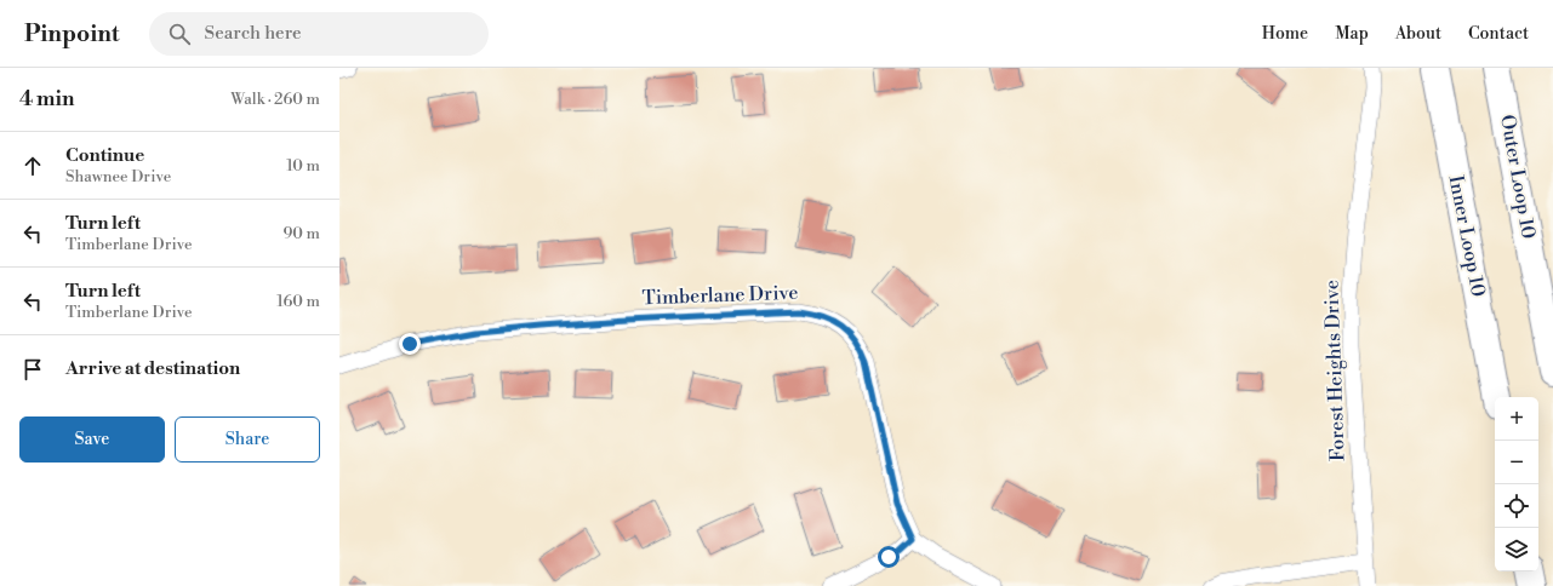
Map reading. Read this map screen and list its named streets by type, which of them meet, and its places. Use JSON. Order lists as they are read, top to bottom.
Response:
{
  "streets": {
    "highway": ["Outer Loop 10", "Inner Loop 10"],
    "street": ["Timberlane Drive", "Forest Heights Drive"]
  },
  "page": {
    "header": "Pinpoint",
    "search": "Search here",
    "nav": [
      "Home",
      "Map",
      "About",
      "Contact"
    ],
    "heading": ["4 min", "Walk · 260 m"],
    "list": [
      ["Continue", "Shawnee Drive", "10 m"],
      ["Turn left", "Timberlane Drive", "90 m"],
      ["Turn left", "Timberlane Drive", "160 m"],
      "Arrive at destination"
    ],
    "map_buttons": ["+", "−"],
    "buttons": ["Save", "Share"]
  }
}
